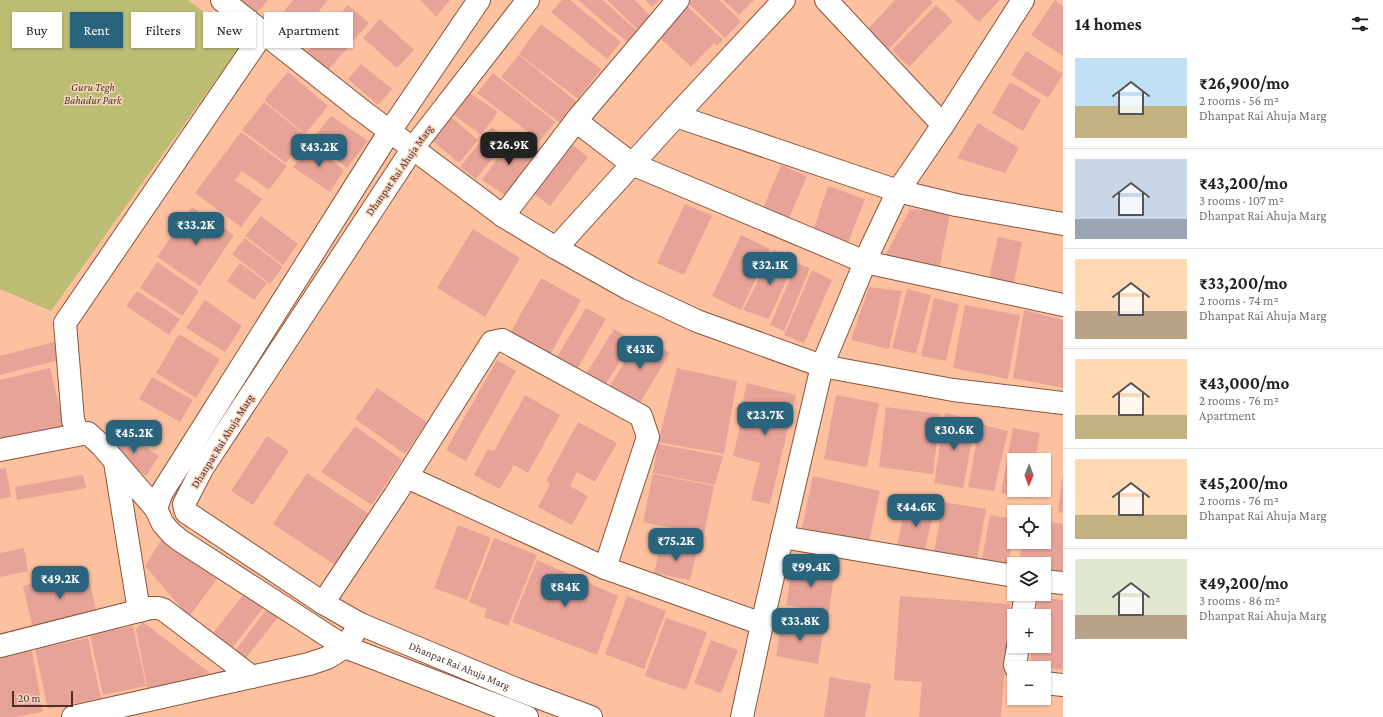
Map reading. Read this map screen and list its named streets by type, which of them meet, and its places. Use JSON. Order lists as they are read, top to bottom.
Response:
{
  "streets": {
    "street": ["Dhanpat Rai Ahuja Marg"]
  },
  "parks": ["Guru Tegh Bahadur Park"],
  "scale_bar": "20 m",
  "north": "bottom",
  "page": {
    "heading": "14 homes",
    "chip": [
      "Buy",
      "Rent",
      "Filters",
      "New",
      "Apartment"
    ],
    "list": [
      {
        "name": "₹26,900/mo",
        "note": "2 rooms · 56 m² · Dhanpat Rai Ahuja Marg"
      },
      {
        "name": "₹43,200/mo",
        "note": "3 rooms · 107 m² · Dhanpat Rai Ahuja Marg"
      },
      {
        "name": "₹33,200/mo",
        "note": "2 rooms · 74 m² · Dhanpat Rai Ahuja Marg"
      },
      {
        "name": "₹43,000/mo",
        "note": "2 rooms · 76 m² · Apartment"
      },
      {
        "name": "₹45,200/mo",
        "note": "2 rooms · 76 m² · Dhanpat Rai Ahuja Marg"
      },
      {
        "name": "₹49,200/mo",
        "note": "3 rooms · 86 m² · Dhanpat Rai Ahuja Marg"
      }
    ],
    "price": [
      "₹26.9K",
      "₹43.2K",
      "₹33.2K",
      "₹32.1K",
      "₹43K",
      "₹23.7K",
      "₹30.6K",
      "₹45.2K",
      "₹44.6K",
      "₹75.2K",
      "₹99.4K",
      "₹49.2K",
      "₹84K",
      "₹33.8K"
    ],
    "map_buttons": ["+", "−"],
    "scale": "20 m"
  }
}
